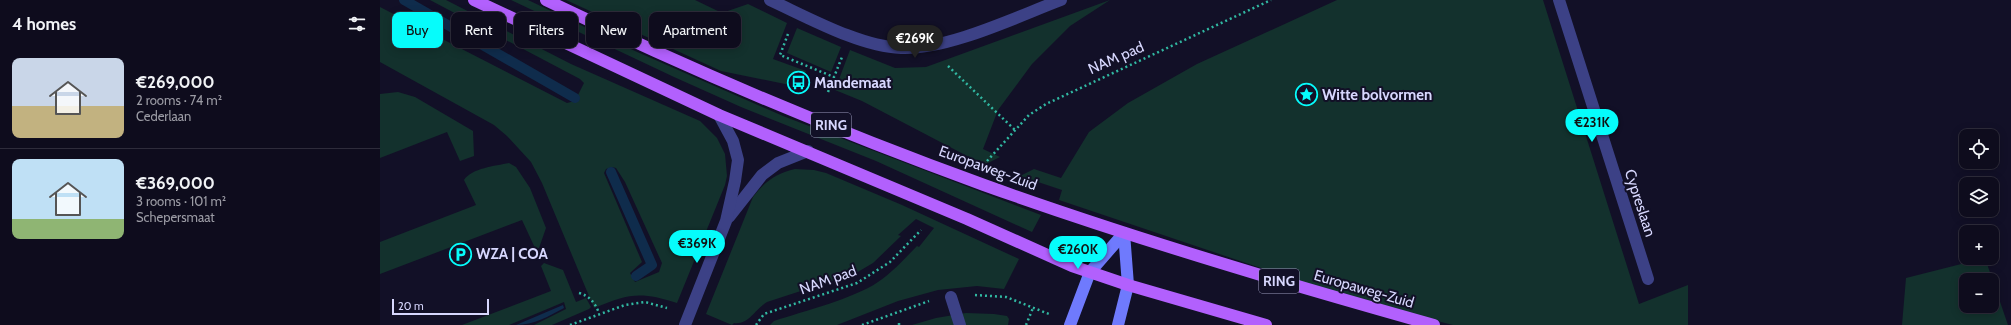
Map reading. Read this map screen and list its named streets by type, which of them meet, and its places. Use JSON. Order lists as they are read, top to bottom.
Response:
{
  "streets": {
    "main road": ["RING", "Europaweg-Zuid"],
    "street": ["Cypreslaan"],
    "path": ["NAM pad"]
  },
  "places": {
    "bus stop": ["Mandemaat"],
    "place": ["Witte bolvormen"],
    "parking": ["WZA | COA"]
  },
  "scale_bar": "20 m",
  "page": {
    "heading": "4 homes",
    "chip": [
      "Buy",
      "Rent",
      "Filters",
      "New",
      "Apartment"
    ],
    "price": [
      "€269K",
      "€231K",
      "€369K",
      "€260K"
    ],
    "list": [
      {
        "name": "€269,000",
        "note": "2 rooms · 74 m² · Cederlaan"
      },
      {
        "name": "€369,000",
        "note": "3 rooms · 101 m² · Schepersmaat"
      }
    ],
    "map_buttons": ["+", "−"],
    "scale": "20 m"
  }
}
